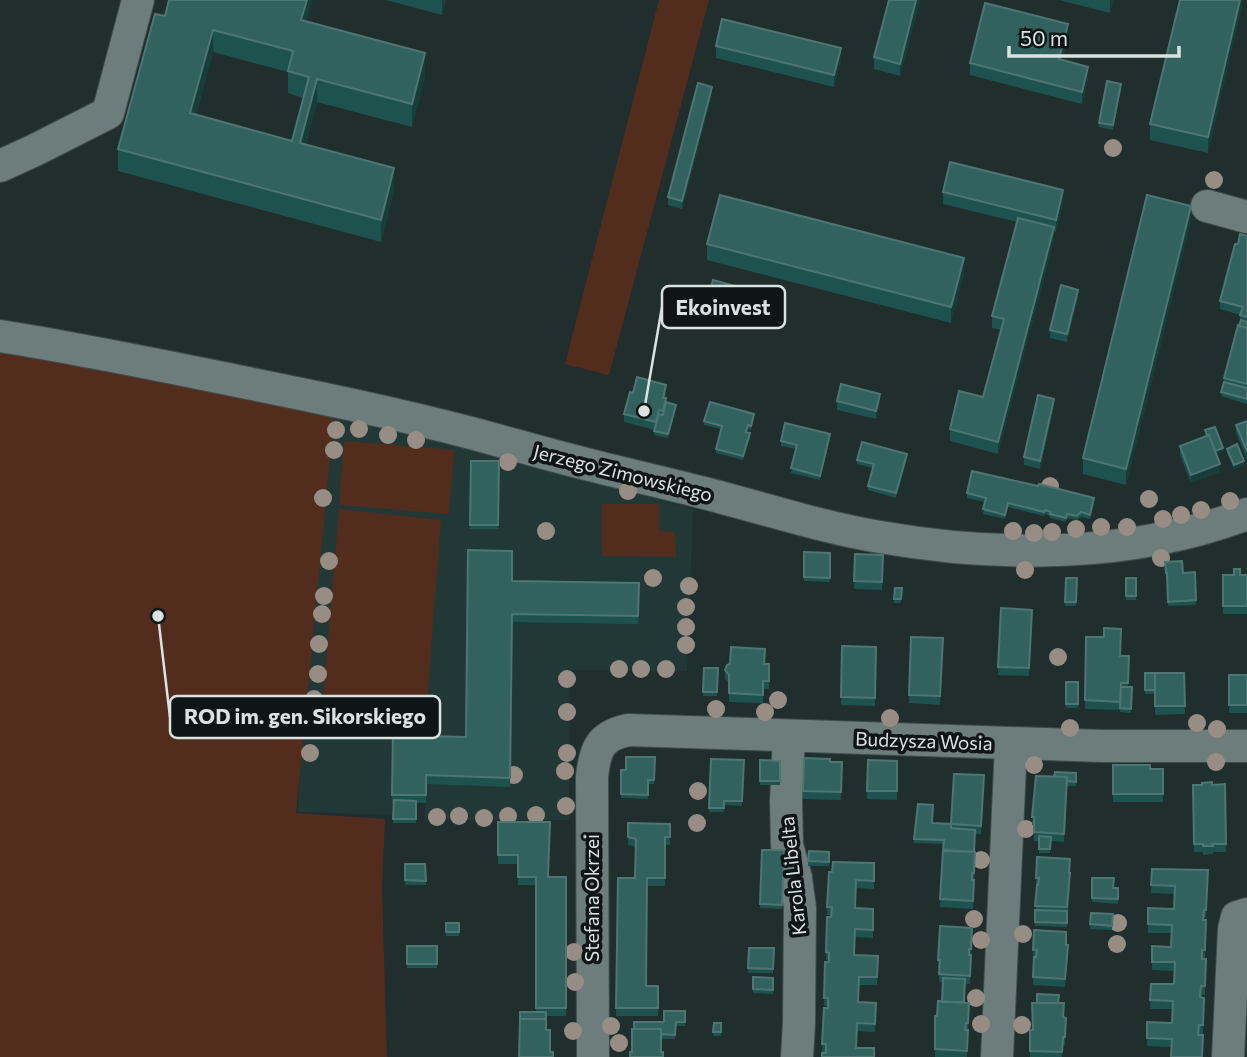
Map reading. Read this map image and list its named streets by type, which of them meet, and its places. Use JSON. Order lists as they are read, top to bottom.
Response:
{
  "streets": {
    "street": [
      "Jerzego Zimowskiego",
      "Budzysza Wosia",
      "Karola Libelta",
      "Stefana Okrzei"
    ]
  },
  "crossings": [
    ["Budzysza Wosia", "Karola Libelta"],
    ["Budzysza Wosia", "Stefana Okrzei"]
  ],
  "places": ["Ekoinvest", "ROD im. gen. Sikorskiego"],
  "scale_bar": "50 m"
}
